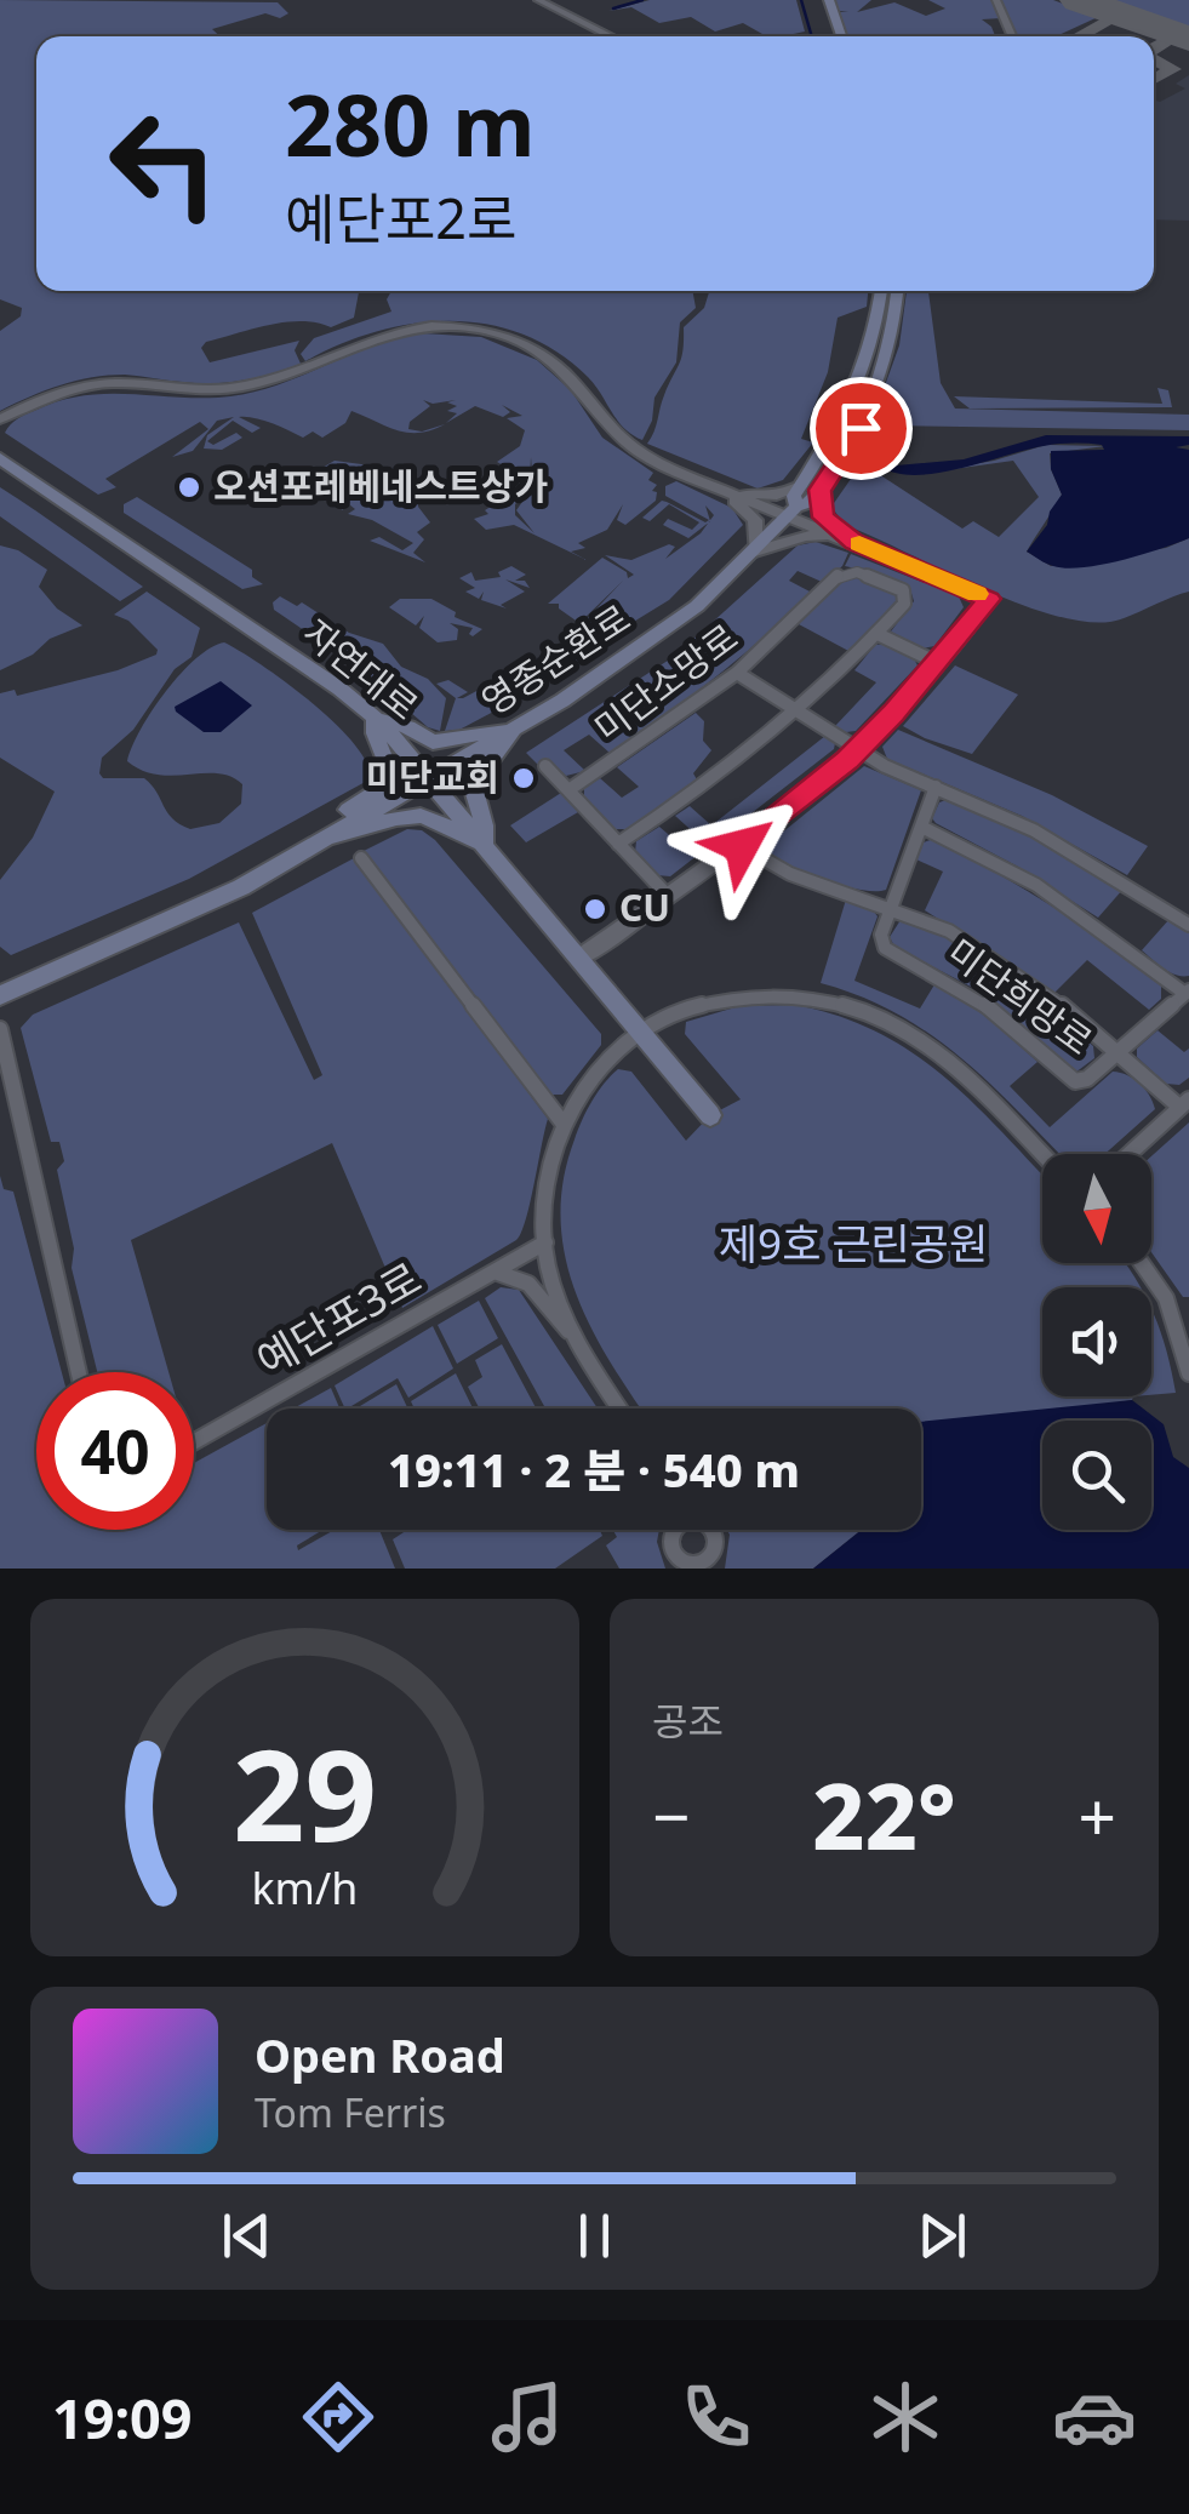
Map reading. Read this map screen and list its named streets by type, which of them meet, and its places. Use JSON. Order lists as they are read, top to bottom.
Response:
{
  "streets": {
    "main road": ["영종순환로", "자연대로"],
    "street": ["미단소망로", "미단희망로", "예단포3로"]
  },
  "crossings": [
    ["영종순환로", "자연대로"]
  ],
  "parks": ["제9호 근린공원"],
  "places": ["오션포레베네스트상가", "미단교회", "CU"],
  "north": "bottom",
  "page": {
    "turn": ["280 m", "예단포2로"],
    "limit": "40",
    "trip": "19:11 · 2 분 · 540 m",
    "tile": "공조",
    "heat": ["−", "22°", "+"],
    "song": ["Open Road", "Tom Ferris"],
    "tabs": "19:09",
    "gauge": ["29", "km/h"]
  }
}
